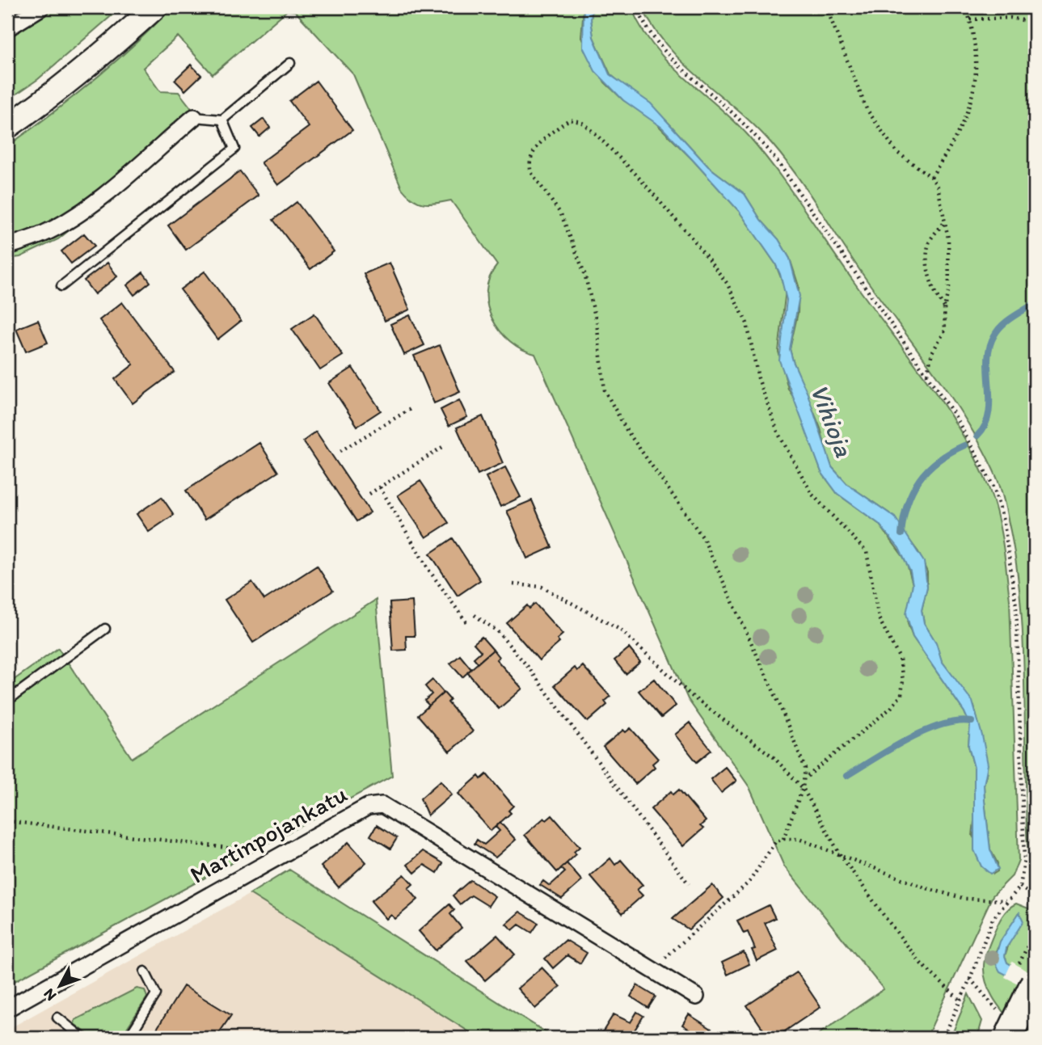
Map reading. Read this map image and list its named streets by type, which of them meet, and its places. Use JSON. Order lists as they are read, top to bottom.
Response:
{
  "streets": {
    "street": ["Martinpojankatu"]
  },
  "water": ["Vihioja"],
  "north": "bottom left"
}
